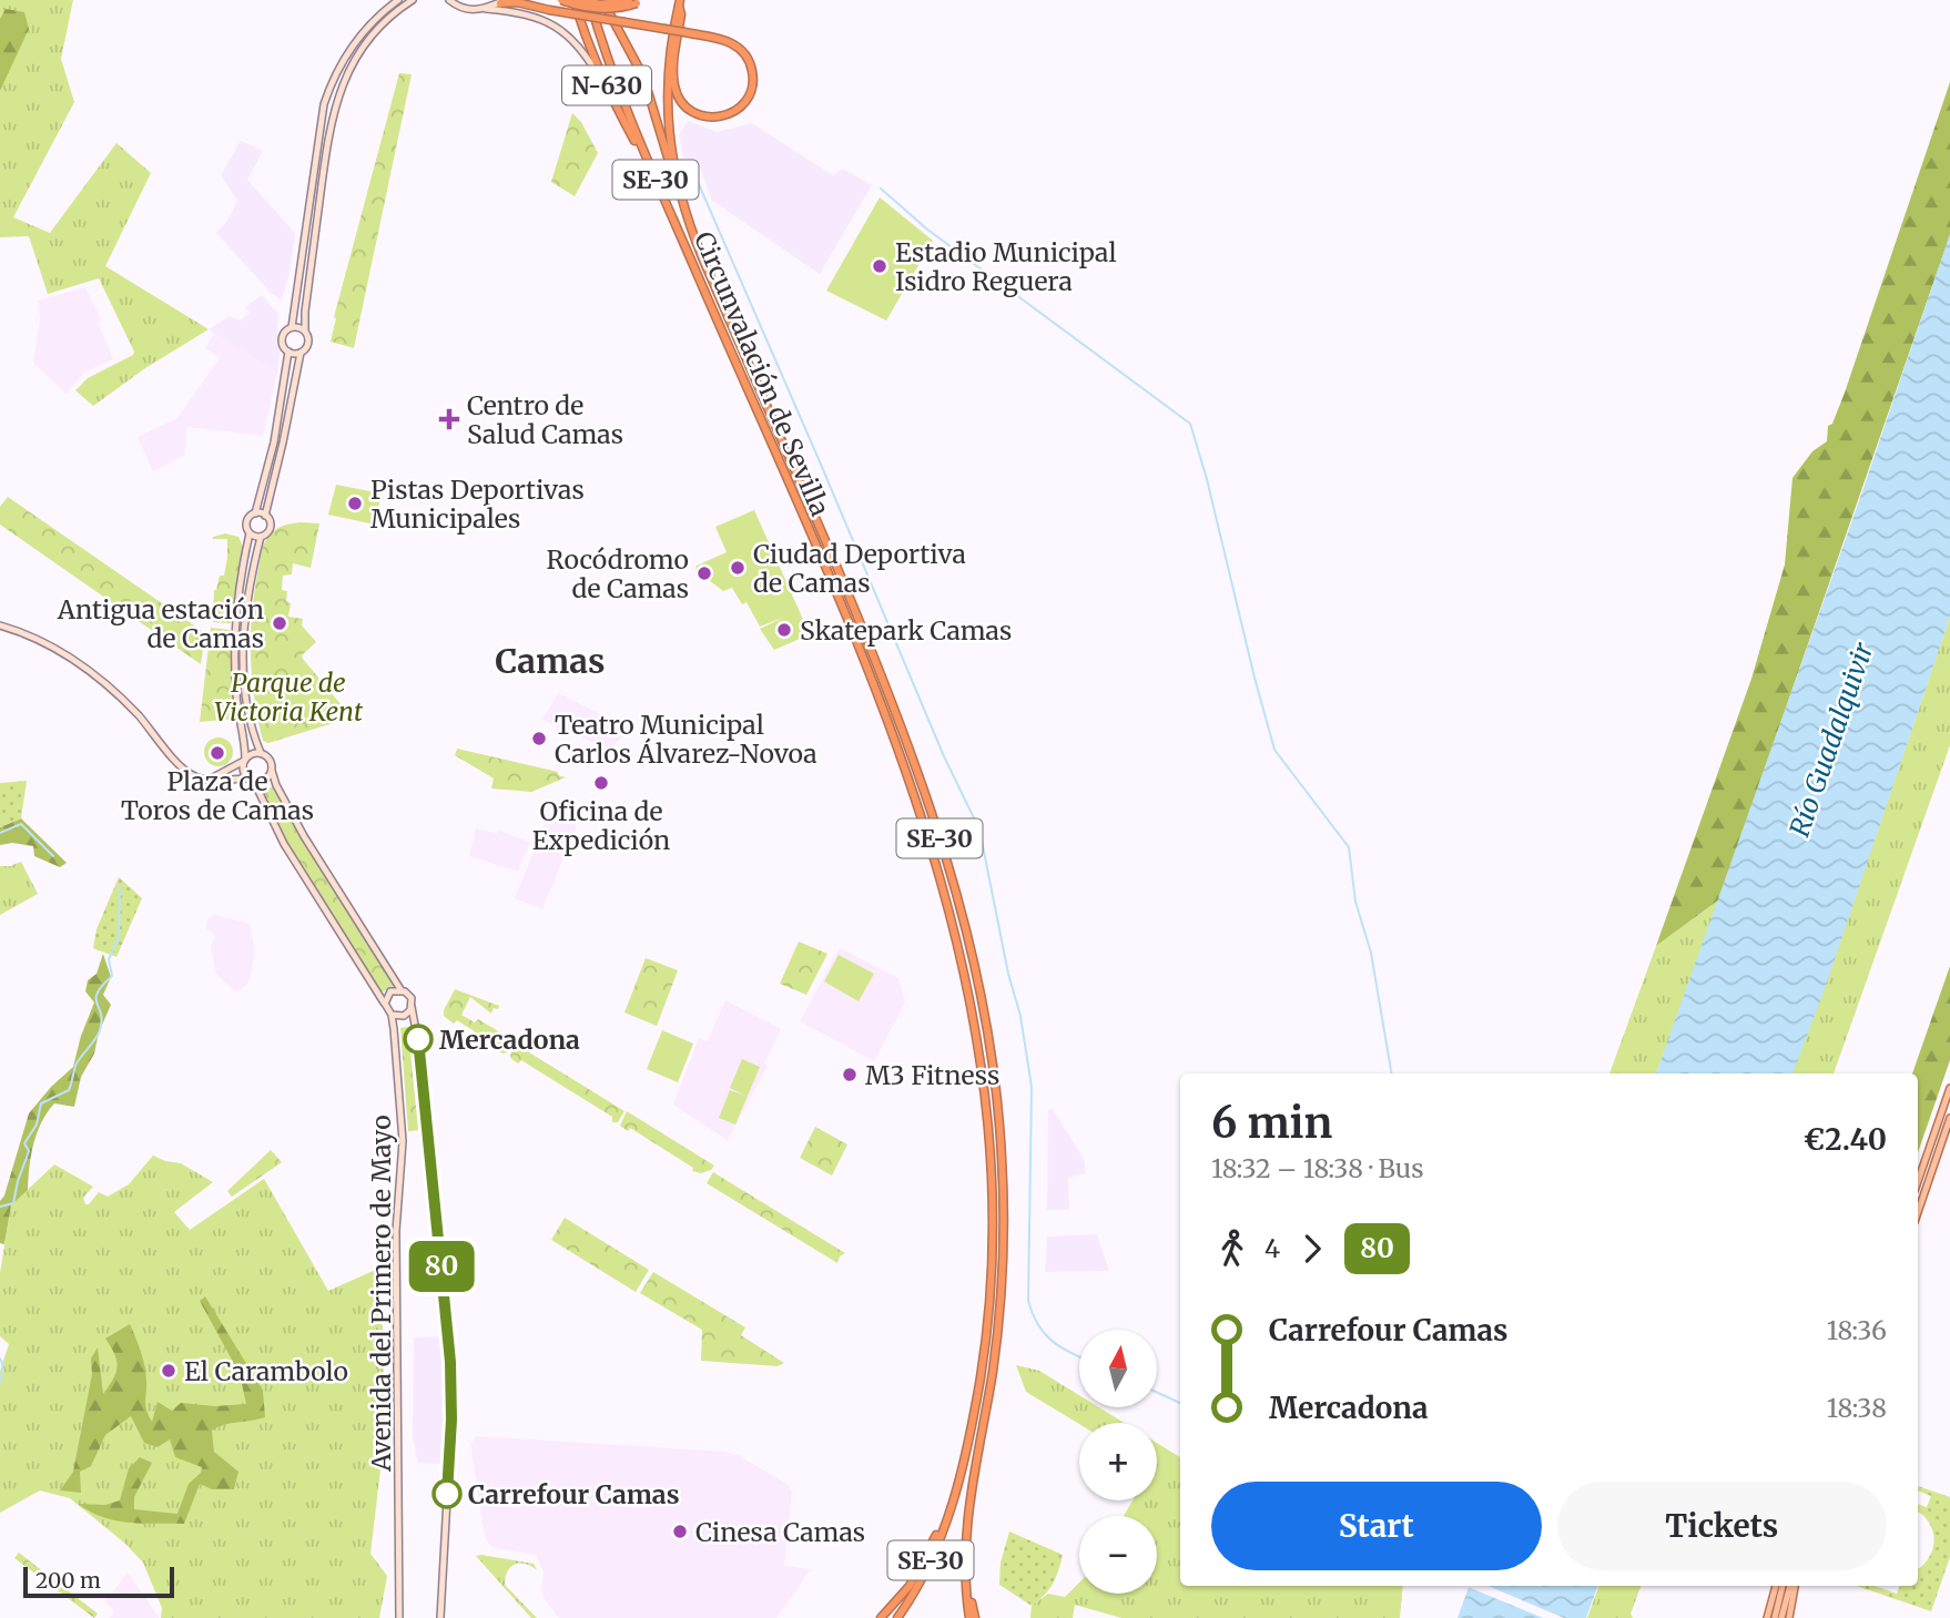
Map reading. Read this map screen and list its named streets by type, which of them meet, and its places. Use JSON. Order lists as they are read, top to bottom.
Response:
{
  "streets": {
    "highway": ["N-630", "SE-30", "Circunvalación de Sevilla"],
    "main road": ["Avenida del Primero de Mayo"]
  },
  "crossings": [
    ["N-630", "Circunvalación de Sevilla"]
  ],
  "districts": ["Camas"],
  "water": ["Río Guadalquivir"],
  "parks": ["Parque de Victoria Kent"],
  "places": {
    "other": [
      "Estadio Municipal Isidro Reguera",
      "Pistas Deportivas Municipales",
      "Ciudad Deportiva de Camas",
      "Rocódromo de Camas",
      "Antigua estación de Camas",
      "Skatepark Camas",
      "Teatro Municipal Carlos Álvarez-Novoa",
      "Plaza de Toros de Camas",
      "Oficina de Expedición",
      "Mercadona",
      "M3 Fitness",
      "El Carambolo",
      "Carrefour Camas",
      "Cinesa Camas"
    ],
    "health": ["Centro de Salud Camas"]
  },
  "lines": ["bus line 80"],
  "scale_bar": "200 m",
  "north": "top",
  "page": {
    "on_map": "80",
    "heading": ["6 min", "18:32 – 18:38 · Bus", "€2.40"],
    "legs": ["4", "80"],
    "list": [
      {
        "name": "Carrefour Camas",
        "value": "18:36"
      },
      {
        "name": "Mercadona",
        "value": "18:38"
      }
    ],
    "map_buttons": ["+", "−"],
    "buttons": ["Start", "Tickets"],
    "scale": "200 m"
  }
}
